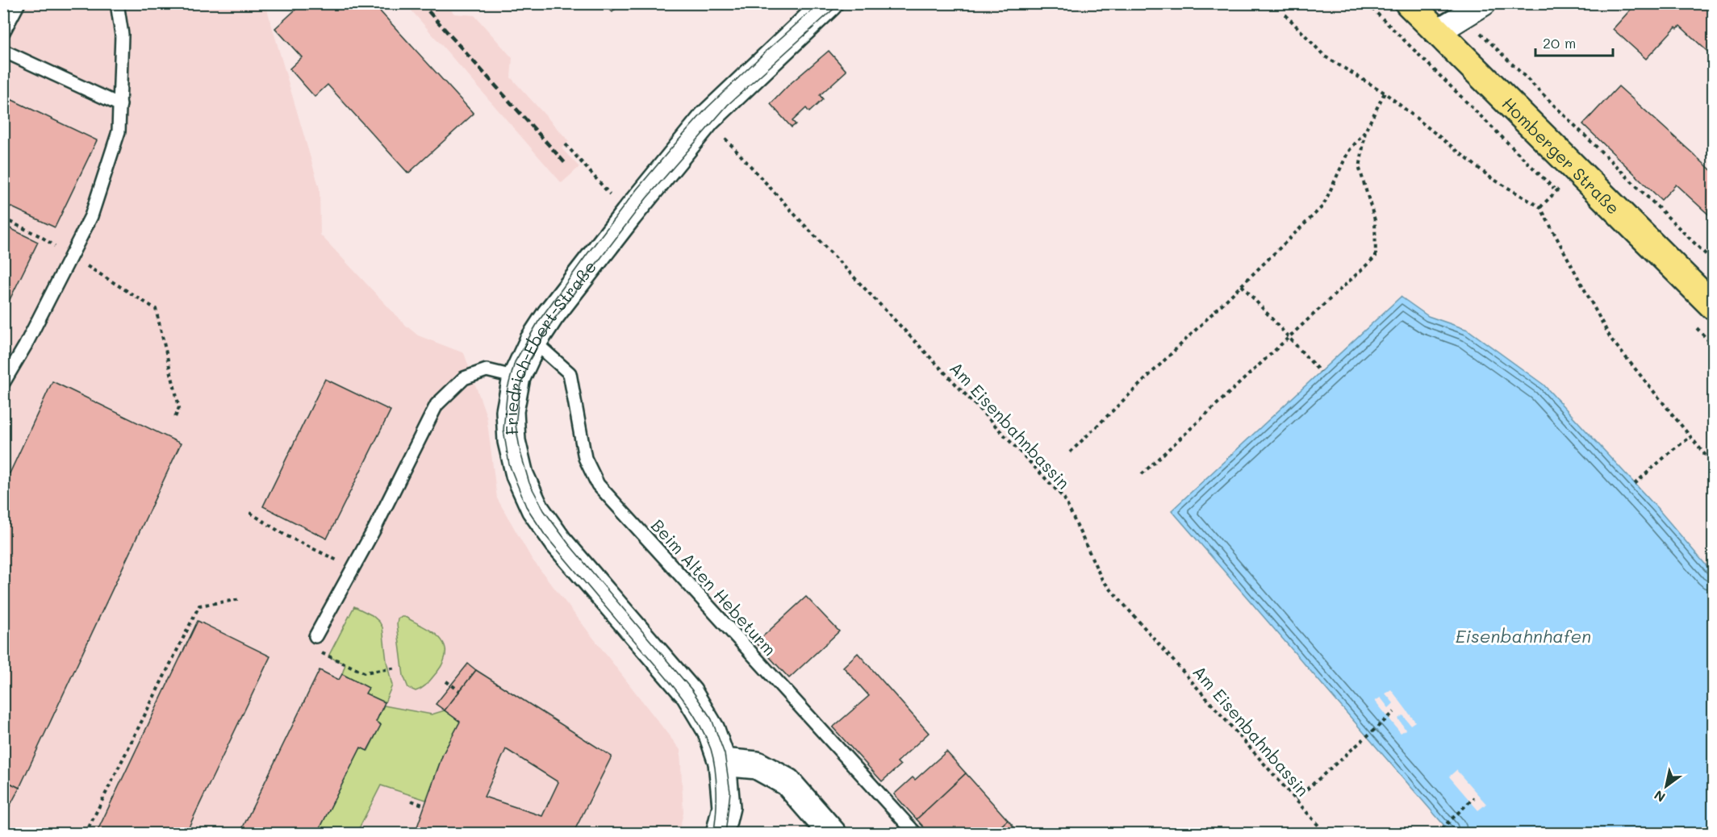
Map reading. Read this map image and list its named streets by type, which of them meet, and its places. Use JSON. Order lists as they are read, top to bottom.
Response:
{
  "streets": {
    "main road": ["Homberger Straße", "Friedrich-Ebert-Straße"],
    "lane": ["Beim Alten Hebeturm"],
    "path": ["Am Eisenbahnbassin"]
  },
  "crossings": [
    ["Friedrich-Ebert-Straße", "Am Eisenbahnbassin"],
    ["Friedrich-Ebert-Straße", "Beim Alten Hebeturm"]
  ],
  "water": ["Eisenbahnhafen"],
  "scale_bar": "20 m",
  "north": "bottom left"
}
